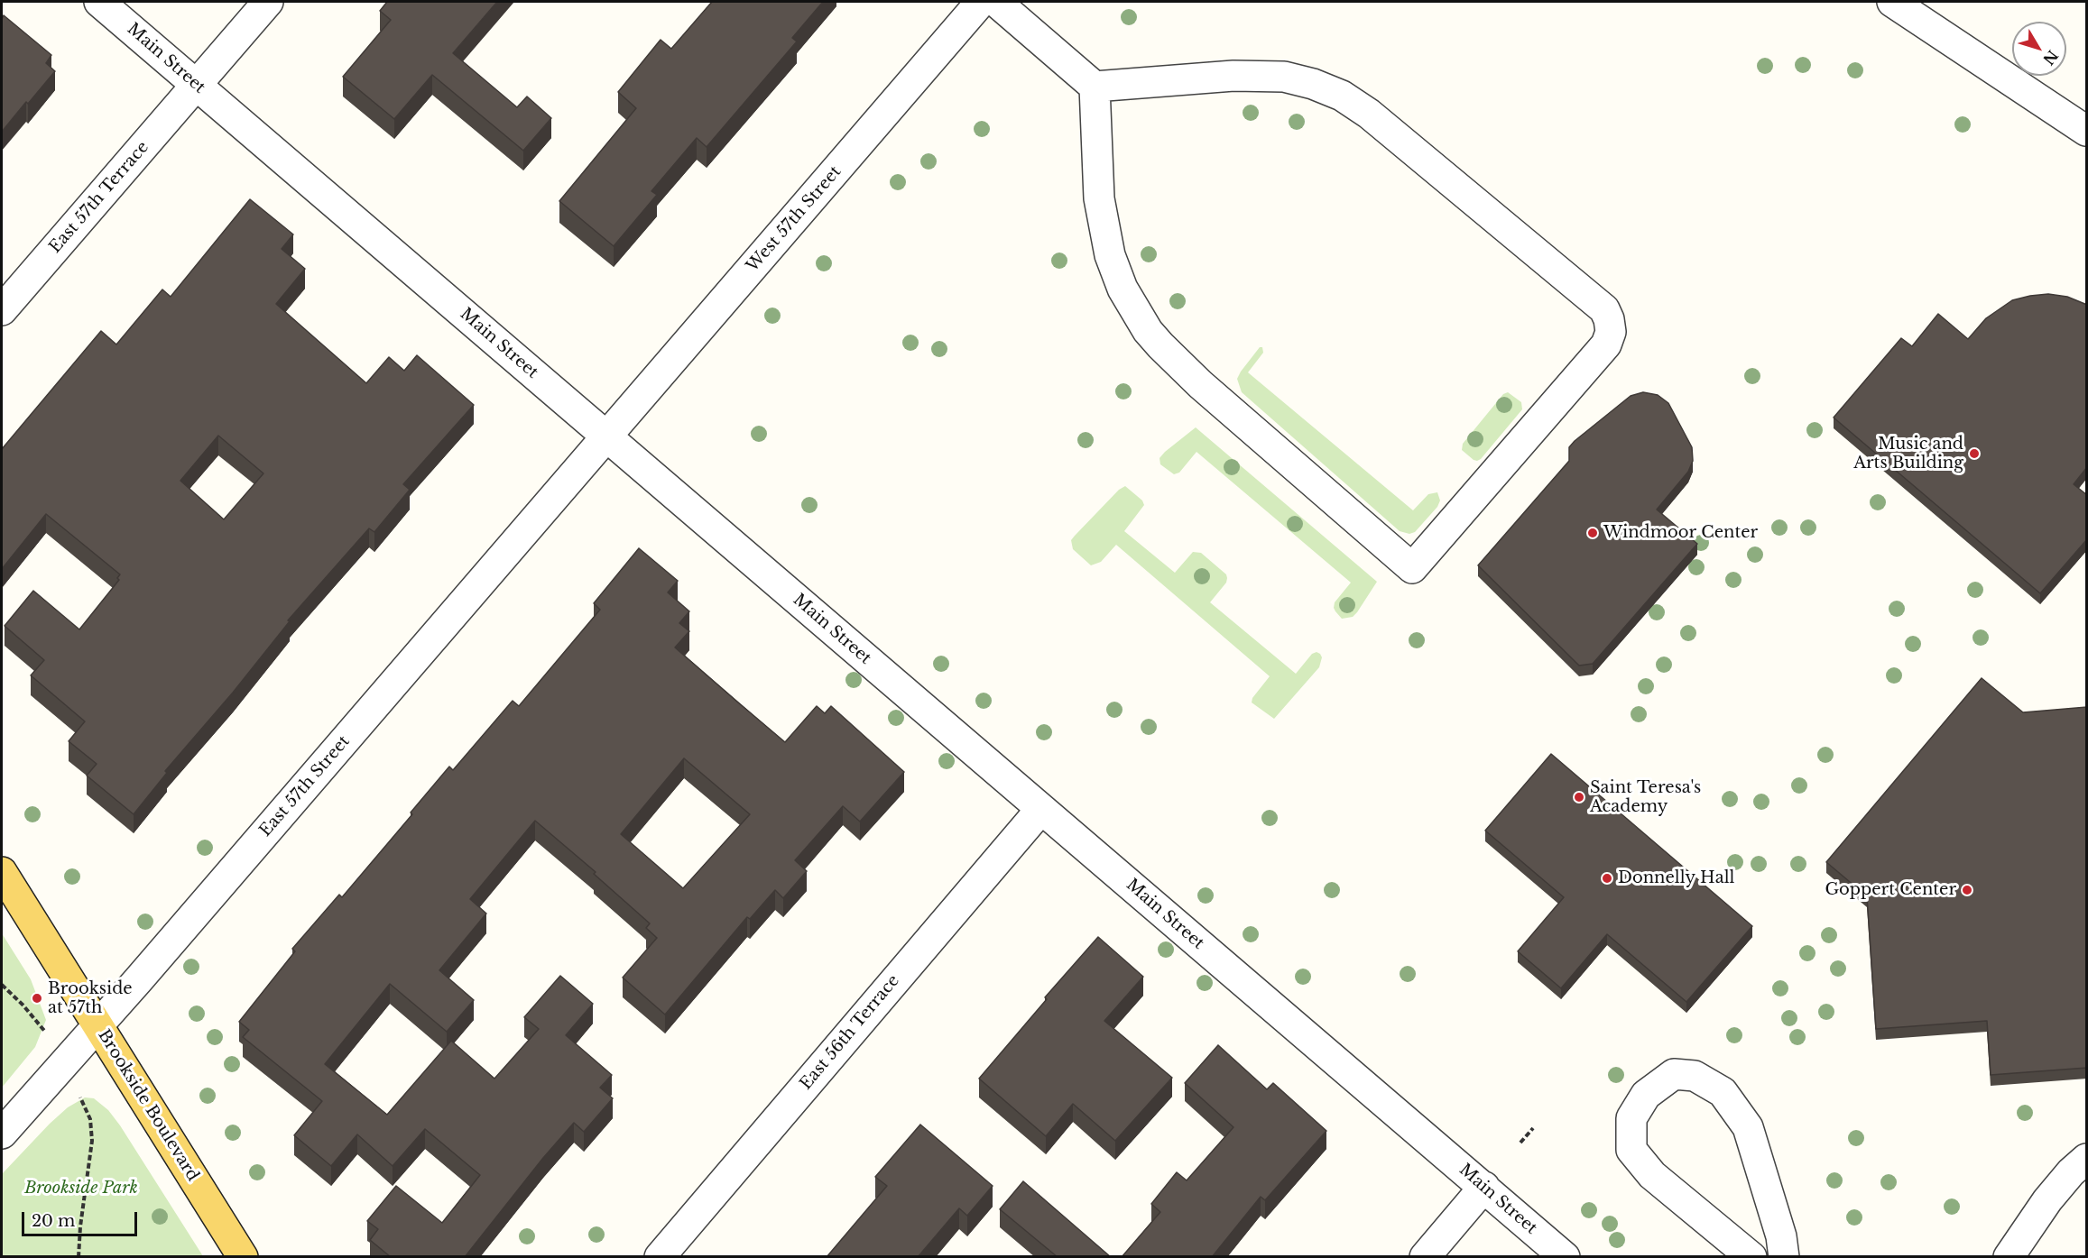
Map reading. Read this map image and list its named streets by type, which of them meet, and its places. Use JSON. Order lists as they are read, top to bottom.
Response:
{
  "streets": {
    "main road": ["Brookside Boulevard"],
    "street": [
      "Main Street",
      "East 57th Terrace",
      "West 57th Street",
      "East 57th Street",
      "East 56th Terrace"
    ]
  },
  "crossings": [
    ["Main Street", "East 57th Terrace"],
    ["Main Street", "West 57th Street"],
    ["Main Street", "East 57th Street"],
    ["Main Street", "East 56th Terrace"],
    ["West 57th Street", "East 57th Street"],
    ["East 57th Street", "Brookside Boulevard"]
  ],
  "parks": ["Brookside Park"],
  "places": [
    "Music and Arts Building",
    "Windmoor Center",
    "Saint Teresa's Academy",
    "Donnelly Hall",
    "Goppert Center",
    "Brookside at 57th"
  ],
  "scale_bar": "20 m",
  "north": "bottom right"
}
